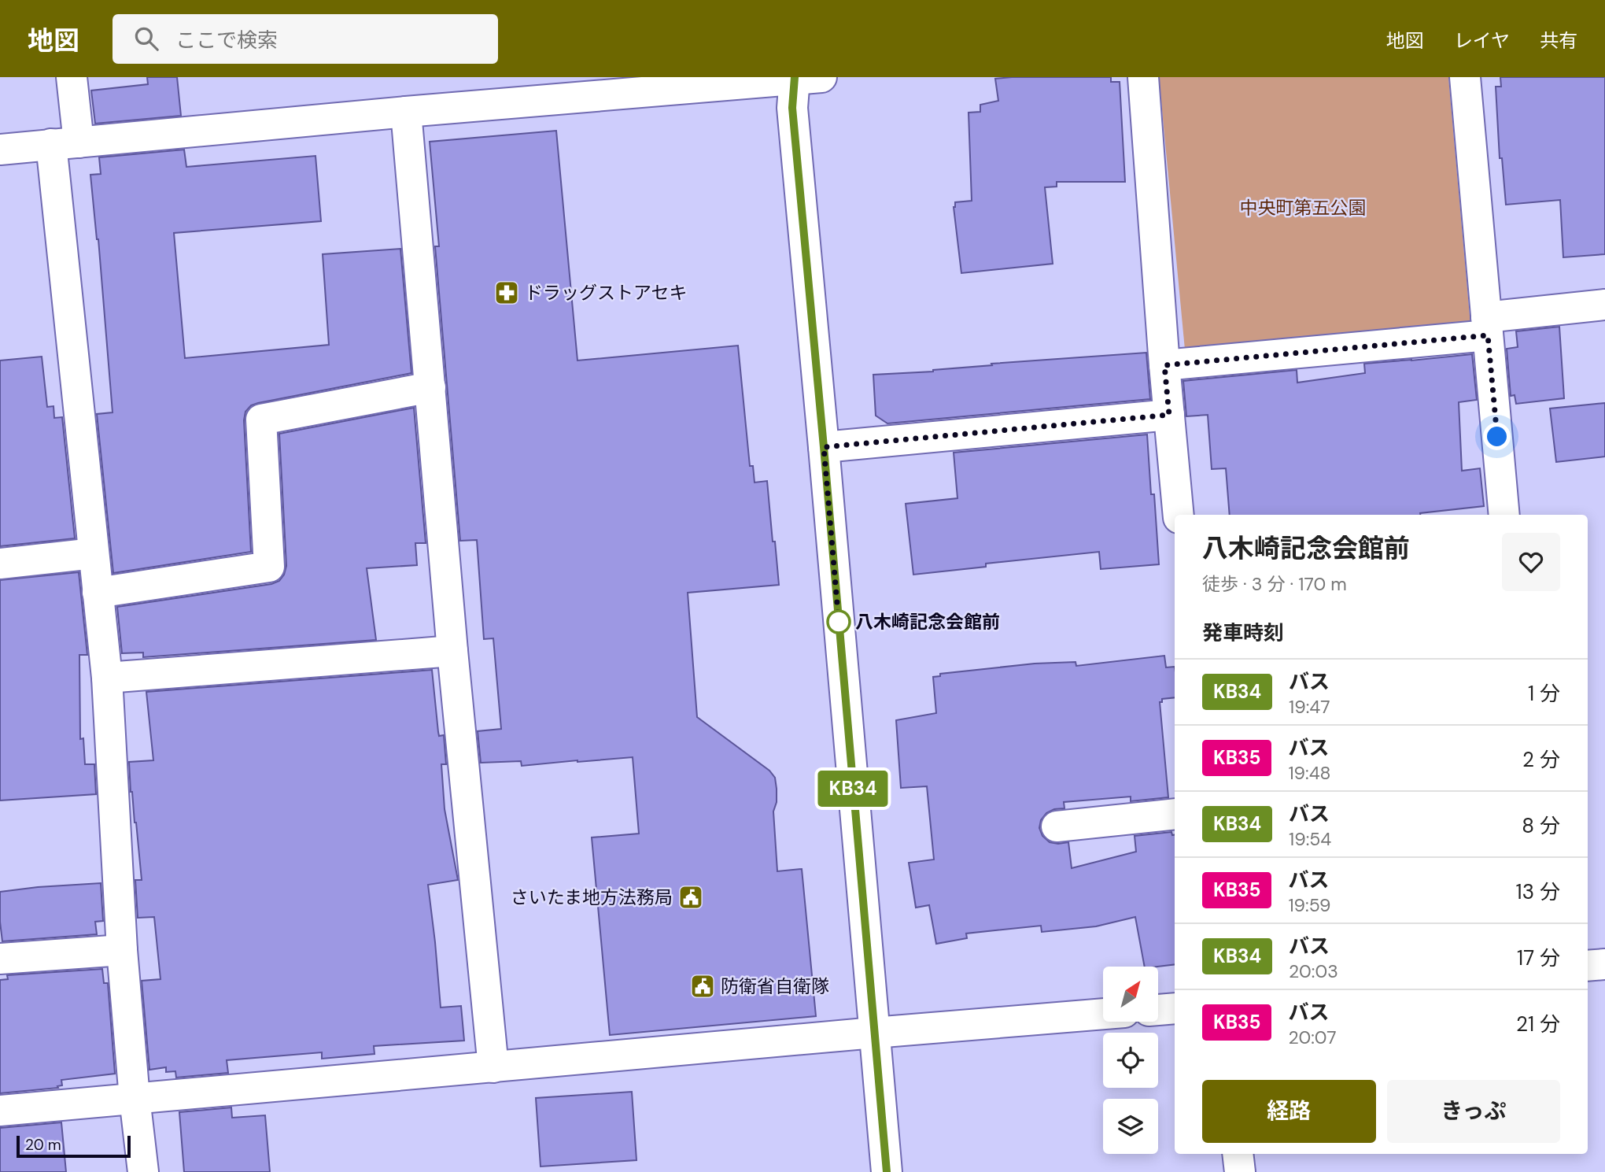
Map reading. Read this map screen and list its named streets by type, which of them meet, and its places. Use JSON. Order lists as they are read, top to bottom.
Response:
{
  "parks": ["中央町第五公園"],
  "places": {
    "pharmacy": ["ドラッグストアセキ"],
    "other": ["八木崎記念会館前"],
    "public building": ["さいたま地方法務局", "防衛省自衛隊"]
  },
  "lines": ["bus line KB34"],
  "scale_bar": "20 m",
  "north": "top right",
  "page": {
    "header": "地図",
    "search": "ここで検索",
    "nav": ["地図", "レイヤ", "共有"],
    "on_map": "KB34",
    "heading": [
      ["八木崎記念会館前", "徒歩 · 3 分 · 170 m"],
      "発車時刻"
    ],
    "list": [
      {
        "mark": "KB34",
        "name": "バス",
        "note": "19:47",
        "value": "1 分"
      },
      {
        "mark": "KB35",
        "name": "バス",
        "note": "19:48",
        "value": "2 分"
      },
      {
        "mark": "KB34",
        "name": "バス",
        "note": "19:54",
        "value": "8 分"
      },
      {
        "mark": "KB35",
        "name": "バス",
        "note": "19:59",
        "value": "13 分"
      },
      {
        "mark": "KB34",
        "name": "バス",
        "note": "20:03",
        "value": "17 分"
      },
      {
        "mark": "KB35",
        "name": "バス",
        "note": "20:07",
        "value": "21 分"
      }
    ],
    "buttons": ["経路", "きっぷ"],
    "scale": "20 m"
  }
}
